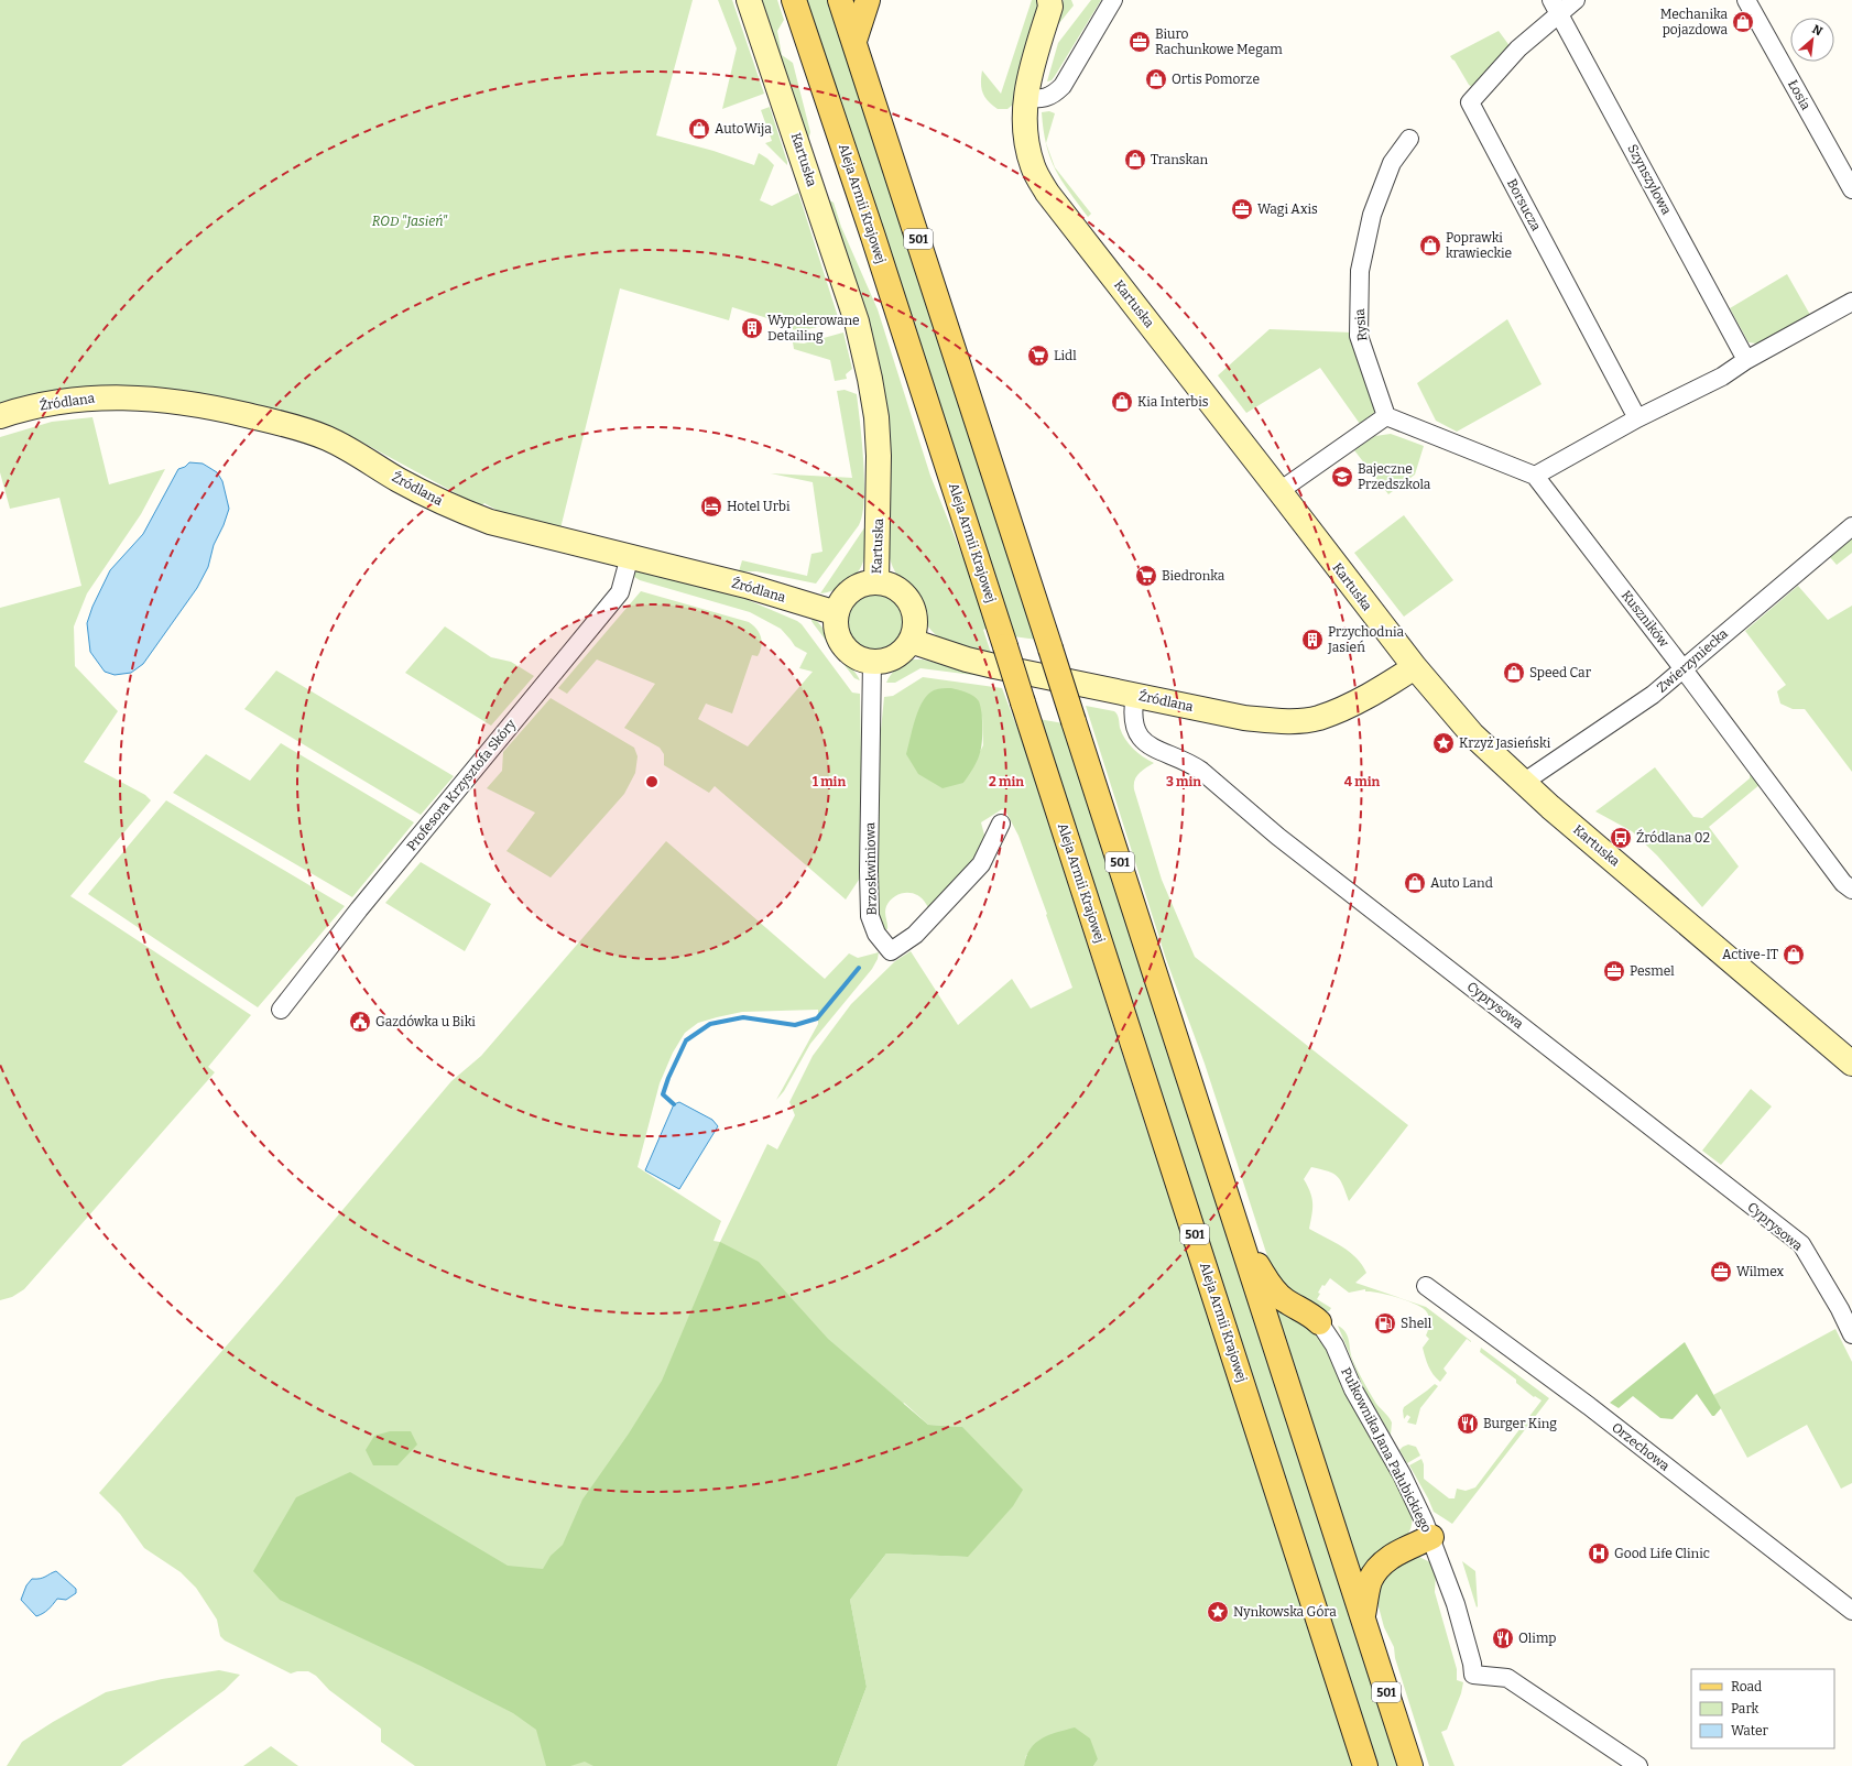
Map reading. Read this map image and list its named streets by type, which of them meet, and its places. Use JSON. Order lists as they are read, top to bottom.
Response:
{
  "streets": {
    "main road": ["Aleja Armii Krajowej", "501"],
    "street": [
      "Łosia",
      "Kartuska",
      "Szynszylowa",
      "Borsucza",
      "Rysia",
      "Źródlana",
      "Kuszników",
      "Zwierzyniecka",
      "Profesora Krzysztofa Skóry",
      "Brzoskwiniowa",
      "Cyprysowa",
      "Orzechowa",
      "Pułkownika Jana Pałubickiego"
    ]
  },
  "crossings": [
    ["Kartuska", "Źródlana"],
    ["Kartuska", "Zwierzyniecka"],
    ["Kartuska", "Brzoskwiniowa"],
    ["Szynszylowa", "Borsucza"],
    ["Źródlana", "Profesora Krzysztofa Skóry"],
    ["Źródlana", "Brzoskwiniowa"],
    ["Źródlana", "Cyprysowa"],
    ["Kuszników", "Zwierzyniecka"]
  ],
  "parks": ["ROD \"Jasień\""],
  "places": {
    "shop": [
      "Mechanika pojazdowa",
      "Ortis Pomorze",
      "AutoWija",
      "Transkan",
      "Poprawki krawieckie",
      "Kia Interbis",
      "Speed Car",
      "Auto Land",
      "Active-IT"
    ],
    "office": [
      "Biuro Rachunkowe Megam",
      "Wagi Axis",
      "Pesmel",
      "Wilmex"
    ],
    "building": ["Wypolerowane Detailing", "Przychodnia Jasień"],
    "supermarket": ["Lidl", "Biedronka"],
    "school or university": ["Bajeczne Przedszkola"],
    "hotel": ["Hotel Urbi"],
    "place": ["Krzyż Jasieński", "Nynkowska Góra"],
    "bus stop": ["Źródlana 02"],
    "public building": ["Gazdówka u Biki"],
    "fuel station": ["Shell"],
    "restaurant": ["Burger King", "Olimp"],
    "hospital": ["Good Life Clinic"]
  },
  "legend": ["Road", "Park", "Water"],
  "north": "top right",
  "rings": [
    "1 min",
    "2 min",
    "3 min",
    "4 min"
  ]
}
